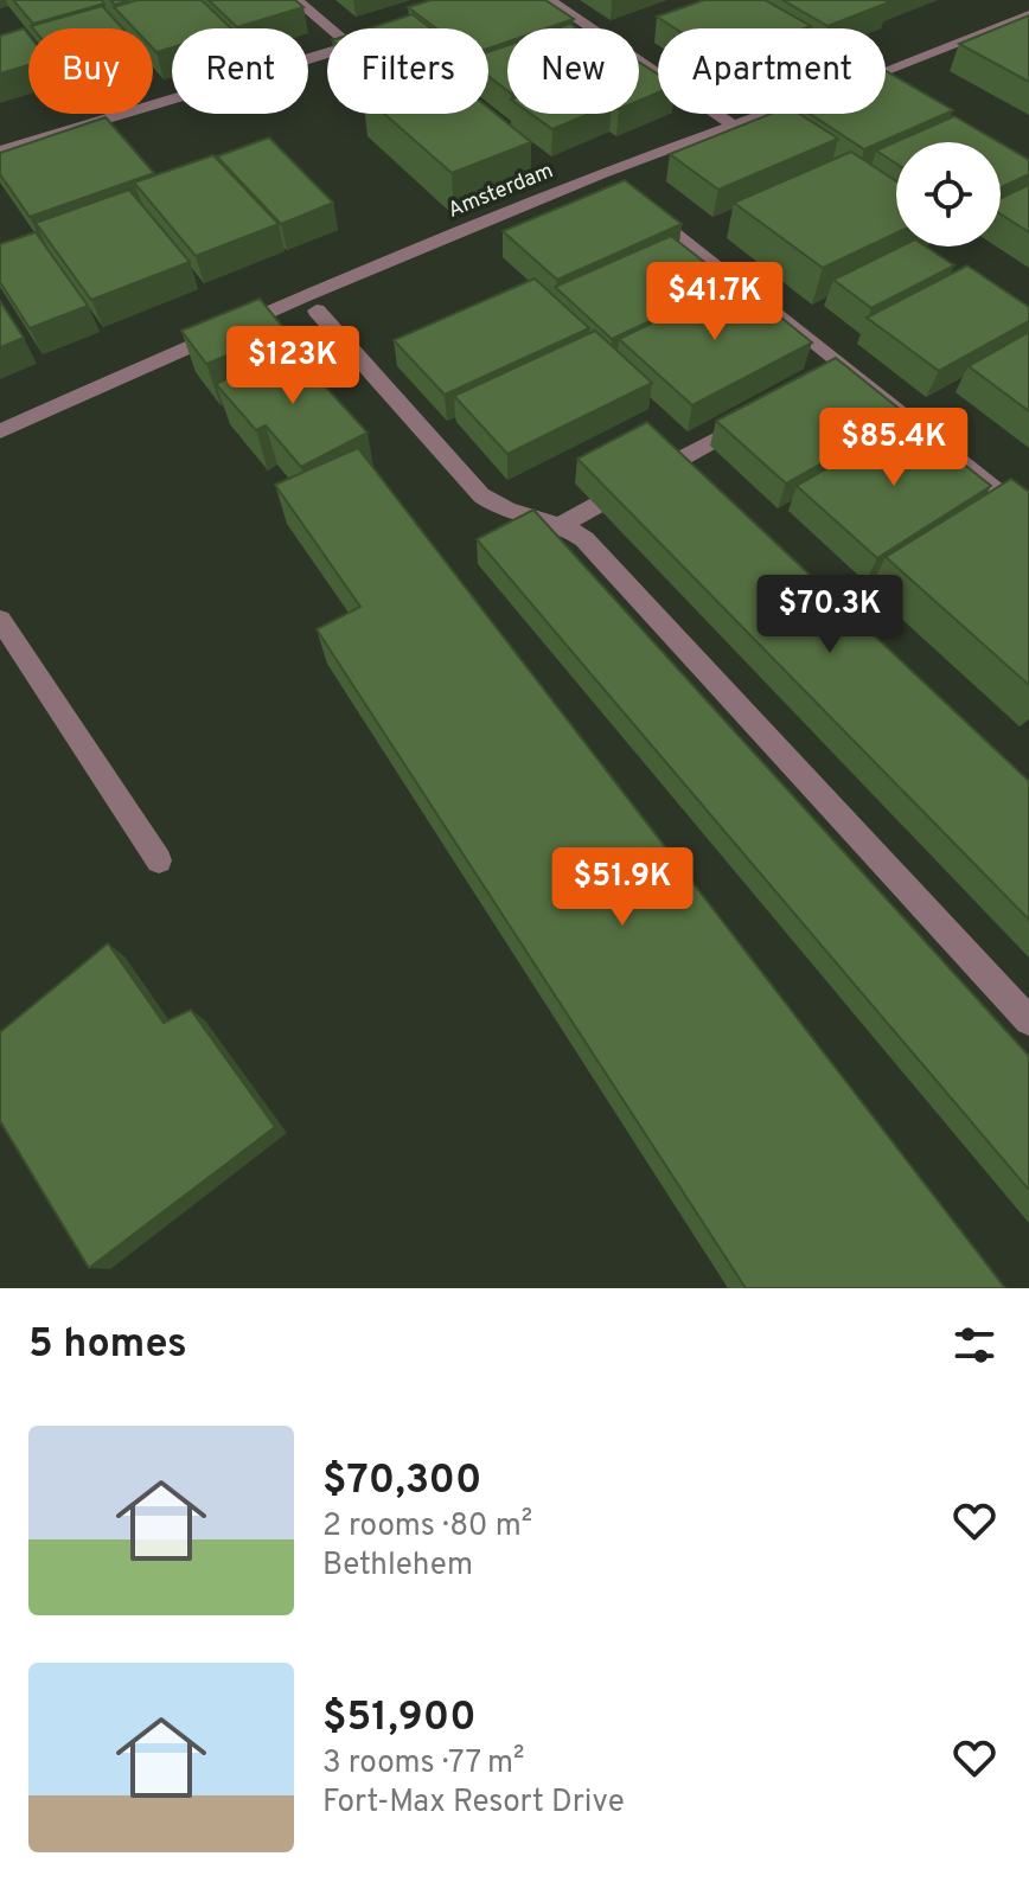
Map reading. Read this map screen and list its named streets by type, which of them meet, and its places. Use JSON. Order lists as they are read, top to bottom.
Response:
{
  "streets": {
    "street": ["Amsterdam"]
  },
  "page": {
    "chip": [
      "Buy",
      "Rent",
      "Filters",
      "New",
      "Apartment"
    ],
    "price": [
      "$41.7K",
      "$123K",
      "$85.4K",
      "$70.3K",
      "$51.9K"
    ],
    "heading": "5 homes",
    "list": [
      {
        "name": "$70,300",
        "note": "2 rooms · 80 m² · Bethlehem"
      },
      {
        "name": "$51,900",
        "note": "3 rooms · 77 m² · Fort-Max Resort Drive"
      }
    ]
  }
}
